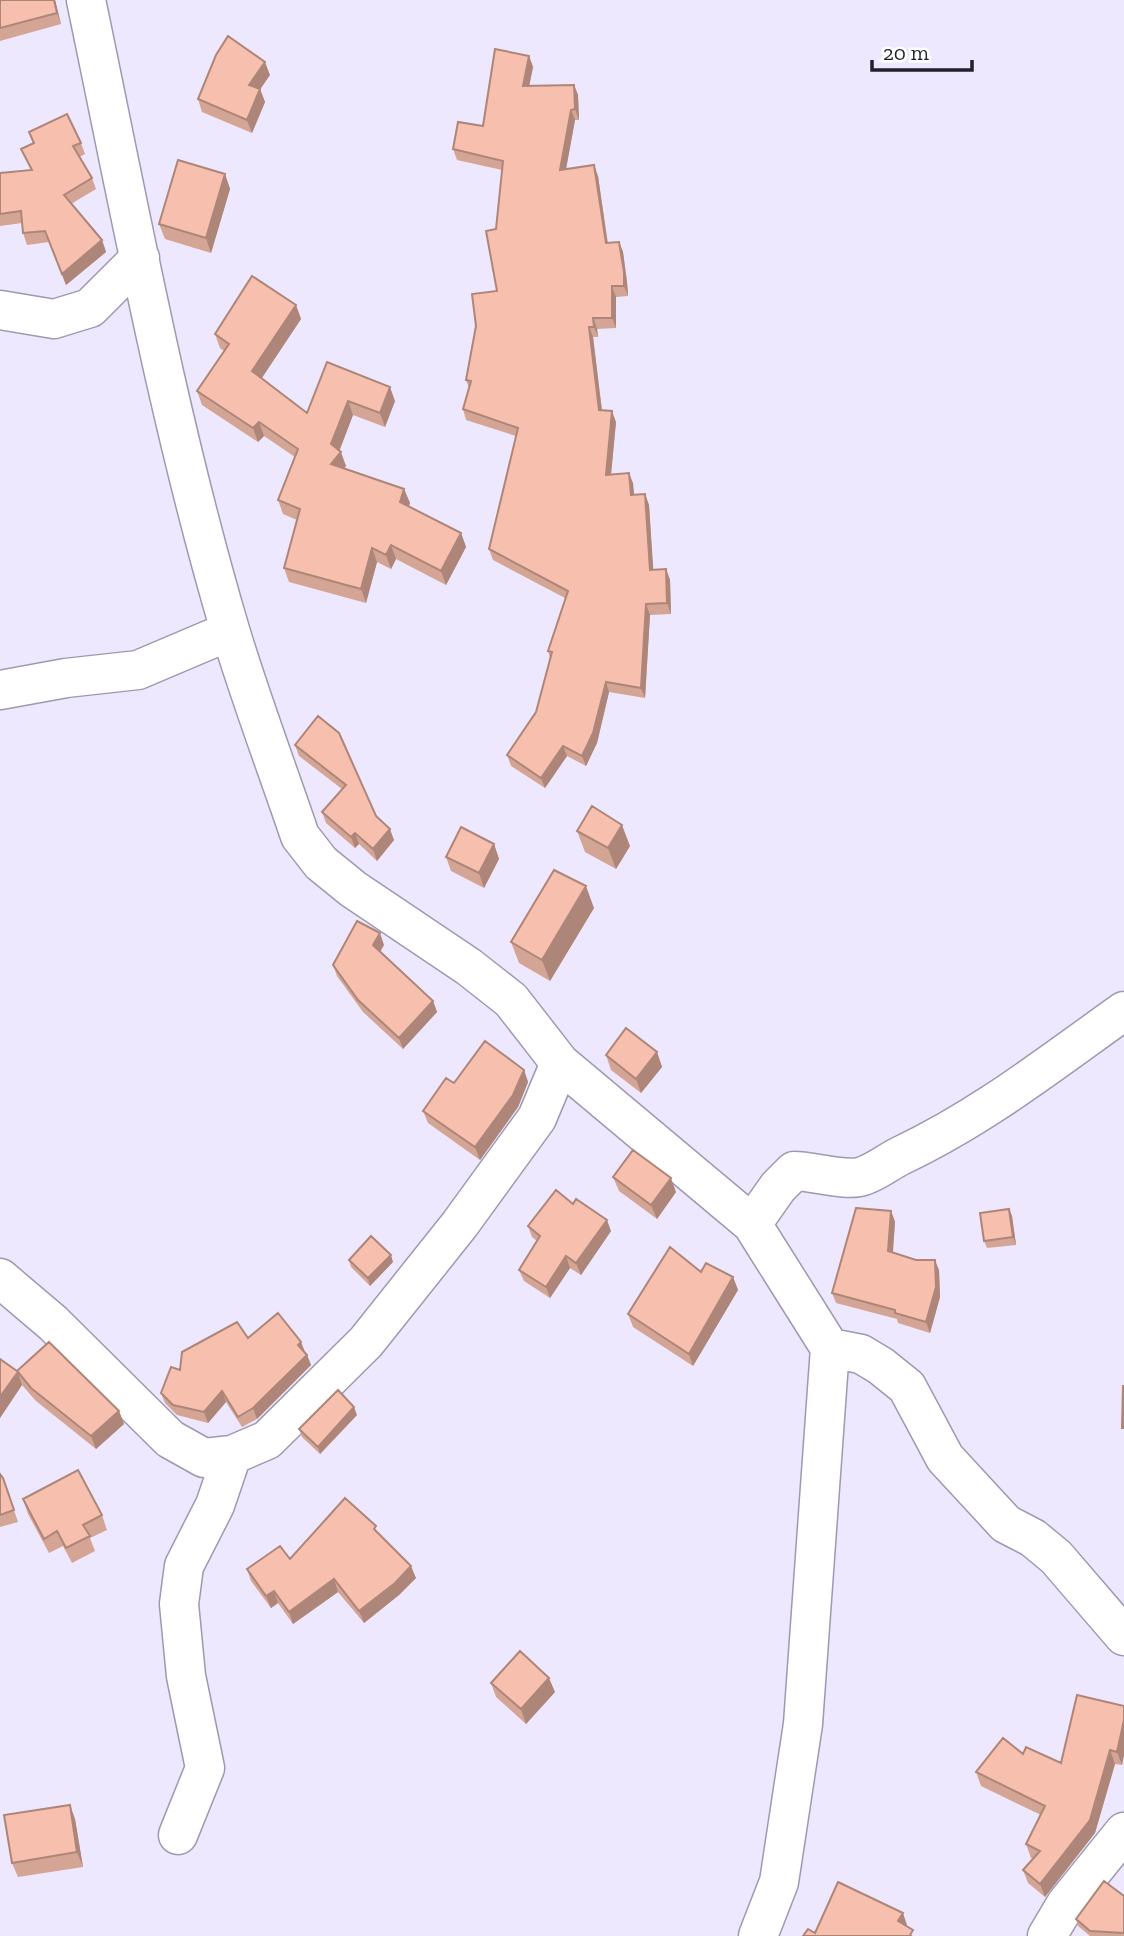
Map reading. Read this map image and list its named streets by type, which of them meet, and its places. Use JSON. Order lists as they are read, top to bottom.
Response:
{
  "scale_bar": "20 m"
}
